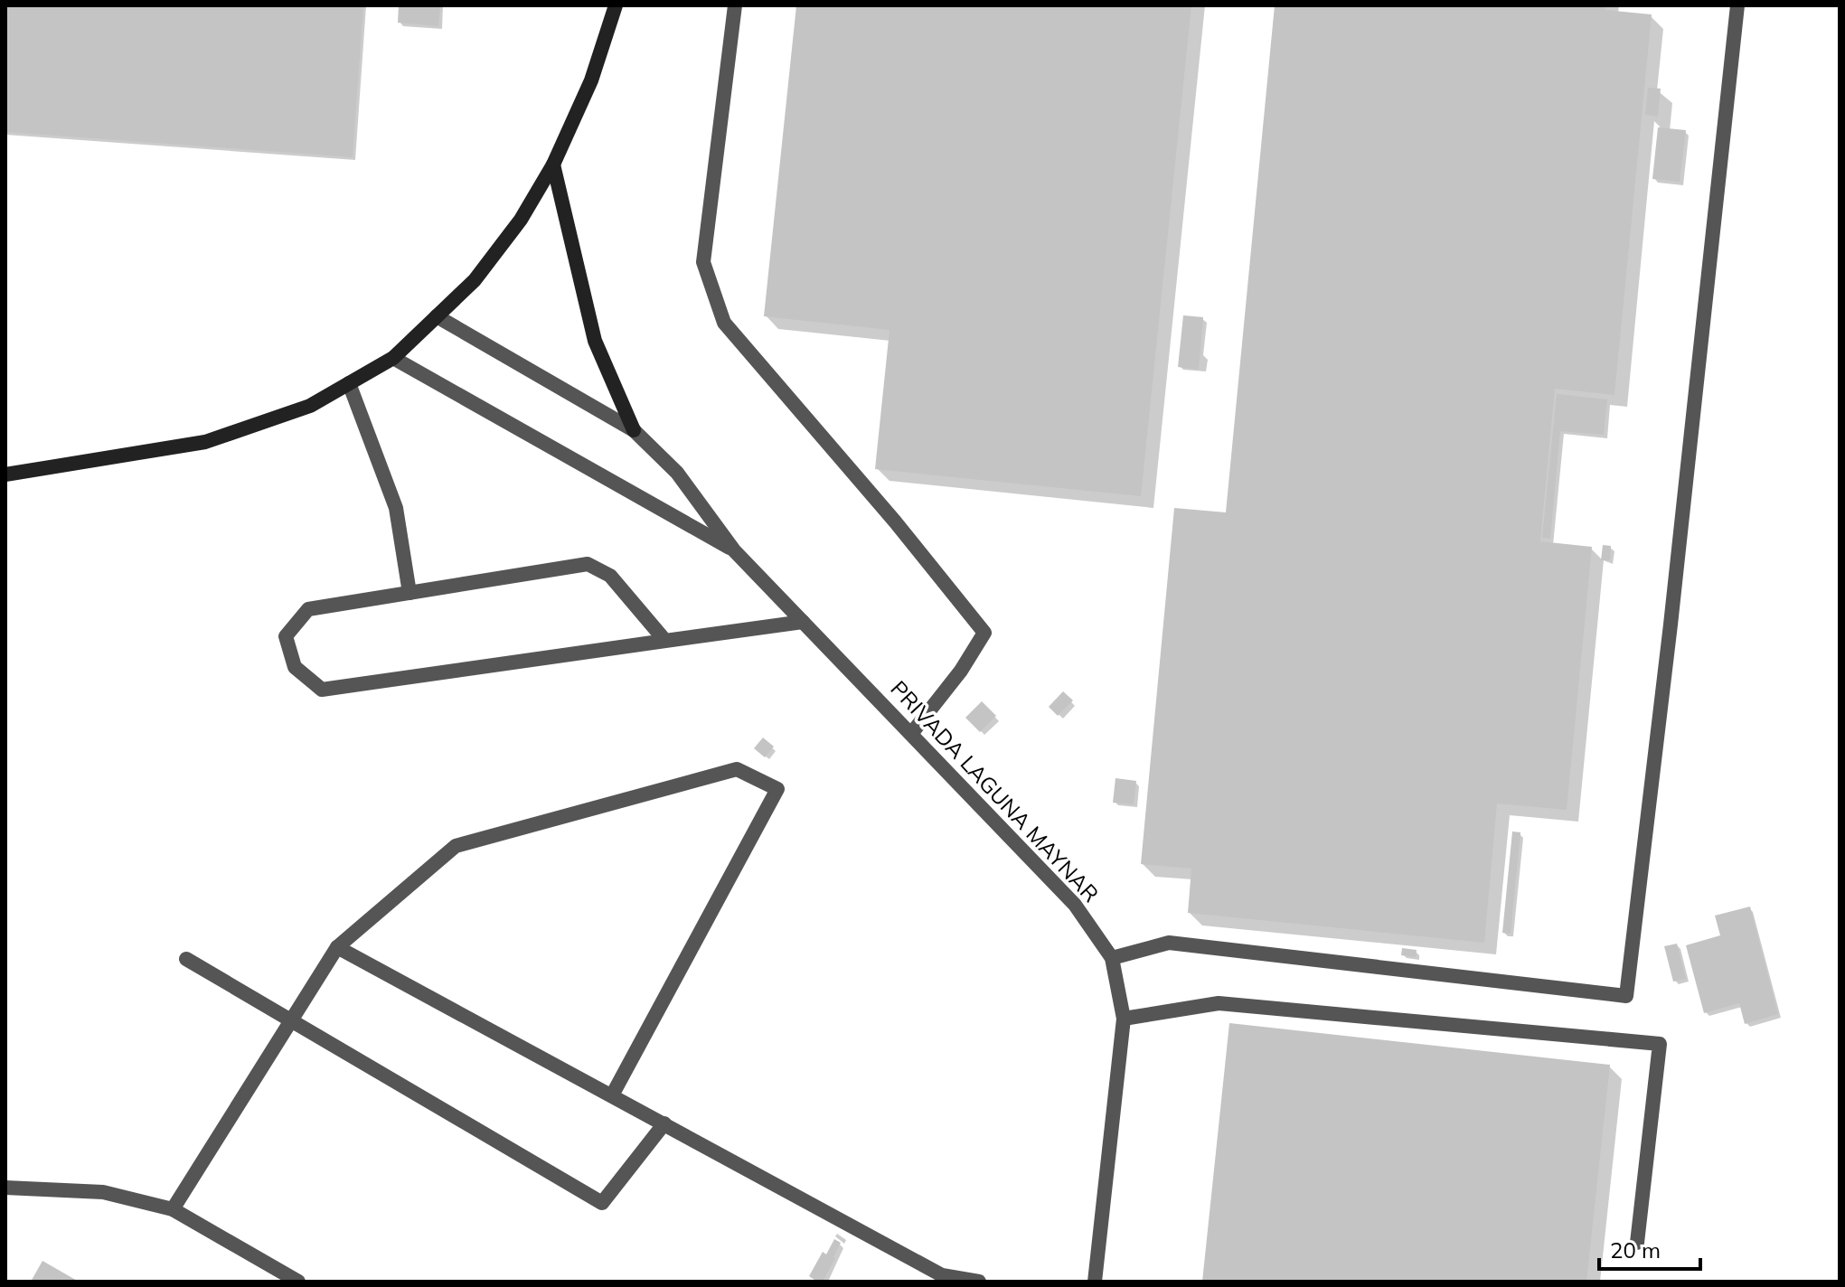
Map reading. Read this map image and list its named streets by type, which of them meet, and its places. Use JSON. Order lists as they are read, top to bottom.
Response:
{
  "streets": {
    "lane": ["PRIVADA LAGUNA MAYNAR"]
  },
  "scale_bar": "20 m"
}
